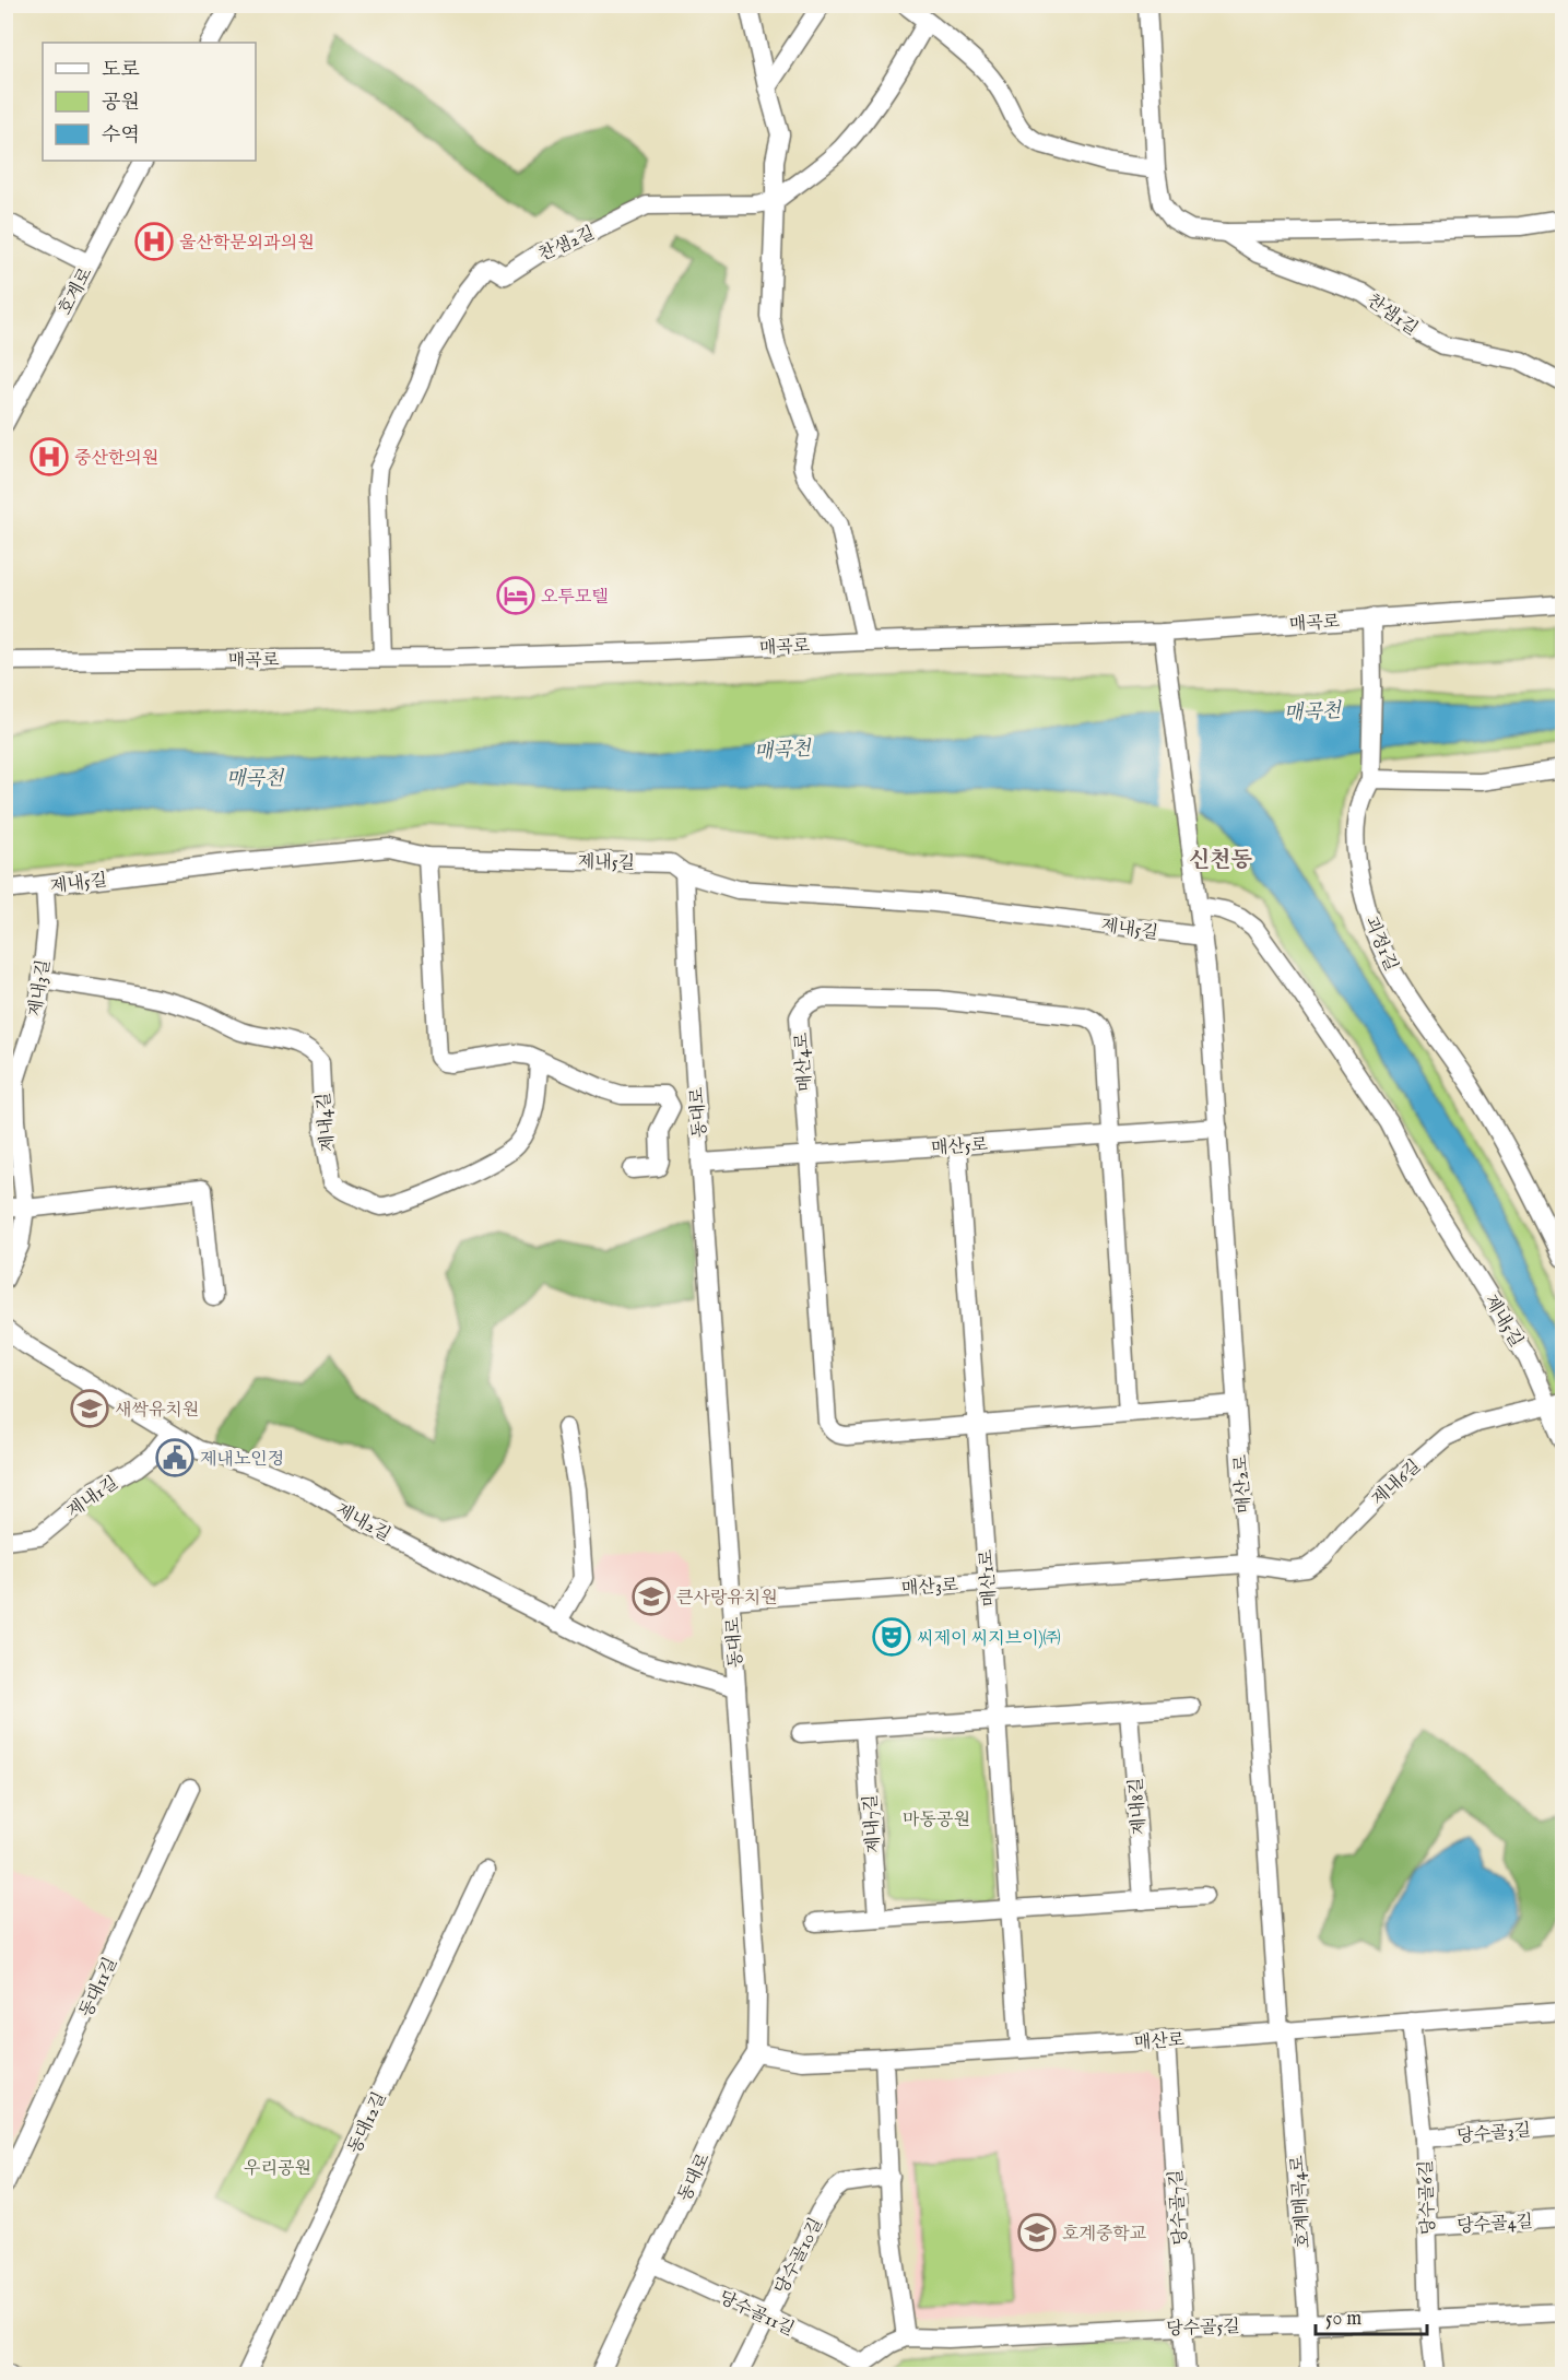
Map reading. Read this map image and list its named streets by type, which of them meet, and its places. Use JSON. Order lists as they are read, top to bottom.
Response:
{
  "streets": {
    "street": [
      "찬샘2길",
      "호계로",
      "찬샘1길",
      "매곡로",
      "제내5길",
      "괴정1길",
      "제내3길",
      "매산4로",
      "동대로",
      "제내4길",
      "매산5로",
      "제내6길",
      "매산2로",
      "제내1길",
      "제내2길",
      "매산1로",
      "매산3로",
      "제내8길",
      "제내7길",
      "동대11길",
      "매산로",
      "동대12길",
      "당수골3길",
      "당수골6길",
      "호계매곡4로",
      "당수골7길",
      "당수골4길",
      "당수골10길",
      "당수골11길",
      "당수골5길"
    ]
  },
  "crossings": [
    ["찬샘2길", "매곡로"],
    ["매곡로", "매산2로"],
    ["제내5길", "제내3길"],
    ["제내5길", "동대로"],
    ["제내5길", "제내6길"],
    ["제내5길", "매산2로"],
    ["제내3길", "제내4길"],
    ["매산4로", "매산5로"],
    ["매산4로", "매산2로"],
    ["매산4로", "매산1로"],
    ["동대로", "매산5로"],
    ["동대로", "제내2길"],
    ["동대로", "매산3로"],
    ["동대로", "매산로"],
    ["동대로", "당수골11길"],
    ["매산5로", "매산2로"],
    ["매산5로", "매산1로"],
    ["제내6길", "매산2로"],
    ["제내6길", "매산3로"],
    ["매산2로", "매산3로"],
    ["매산2로", "매산로"],
    ["매산2로", "호계매곡4로"],
    ["제내1길", "제내2길"],
    ["매산1로", "매산3로"],
    ["매산1로", "매산로"],
    ["매산로", "당수골6길"],
    ["매산로", "호계매곡4로"],
    ["매산로", "당수골7길"],
    ["당수골3길", "당수골6길"],
    ["당수골6길", "당수골4길"],
    ["당수골6길", "당수골5길"],
    ["호계매곡4로", "당수골5길"],
    ["당수골7길", "당수골5길"],
    ["당수골10길", "당수골11길"]
  ],
  "districts": ["신천동"],
  "water": ["매곡천"],
  "parks": ["마동공원", "우리공원"],
  "places": {
    "hospital": ["울산학문외과의원", "중산한의원"],
    "hotel": ["오투모텔"],
    "school or university": ["새싹유치원", "큰사랑유치원", "호계중학교"],
    "public building": ["제내노인정"],
    "theatre": ["씨제이 씨지브이)㈜"]
  },
  "legend": ["도로", "공원", "수역"],
  "scale_bar": "50 m"
}
